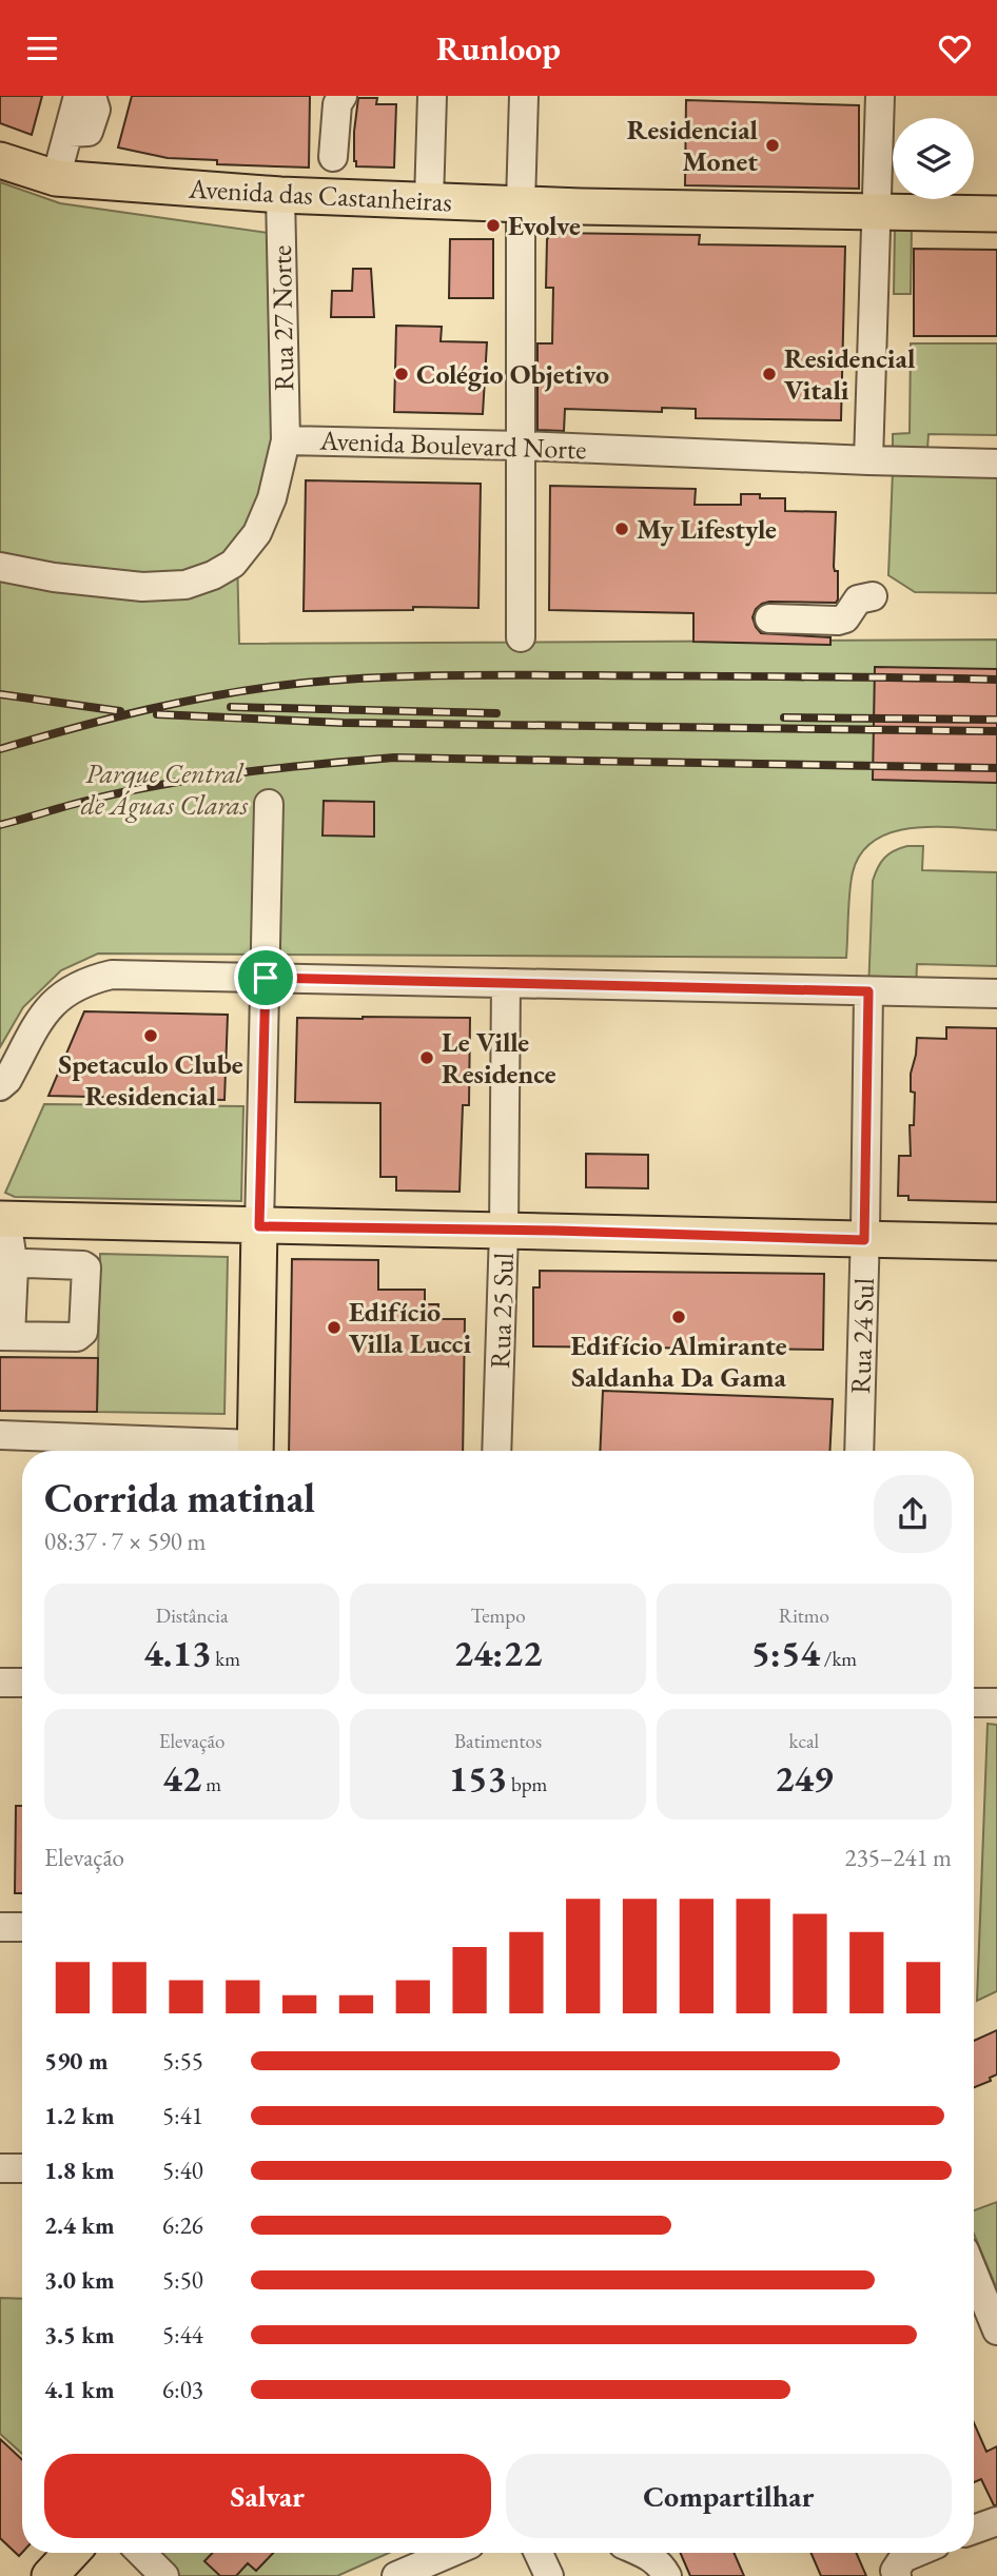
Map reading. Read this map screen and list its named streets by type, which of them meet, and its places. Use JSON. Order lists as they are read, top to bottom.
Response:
{
  "streets": {
    "main road": ["Avenida das Castanheiras"],
    "street": [
      "Rua 27 Norte",
      "Avenida Boulevard Norte",
      "Rua 25 Sul",
      "Rua 24 Sul"
    ]
  },
  "crossings": [
    ["Avenida das Castanheiras", "Rua 27 Norte"],
    ["Rua 27 Norte", "Avenida Boulevard Norte"]
  ],
  "parks": ["Parque Central de Águas Claras"],
  "places": [
    "Residencial Monet",
    "Evolve",
    "Colégio Objetivo",
    "Residencial Vitali",
    "My Lifestyle",
    "Spetaculo Clube Residencial",
    "Le Ville Residence",
    "Edifício Almirante Saldanha Da Gama",
    "Edifício Villa Lucci"
  ],
  "page": {
    "header": "Runloop",
    "heading": ["Corrida matinal", "08:37 · 7 × 590 m"],
    "stats": [
      ["Distância", "4.13 km"],
      ["Tempo", "24:22"],
      ["Ritmo", "5:54 /km"],
      ["Elevação", "42 m"],
      ["Batimentos", "153 bpm"],
      ["kcal", "249"]
    ],
    "chart": ["Elevação", "235–241 m"],
    "list": [
      {
        "name": "590 m",
        "note": "5:55"
      },
      {
        "name": "1.2 km",
        "note": "5:41"
      },
      {
        "name": "1.8 km",
        "note": "5:40"
      },
      {
        "name": "2.4 km",
        "note": "6:26"
      },
      {
        "name": "3.0 km",
        "note": "5:50"
      },
      {
        "name": "3.5 km",
        "note": "5:44"
      },
      {
        "name": "4.1 km",
        "note": "6:03"
      }
    ],
    "buttons": ["Salvar", "Compartilhar"]
  }
}
